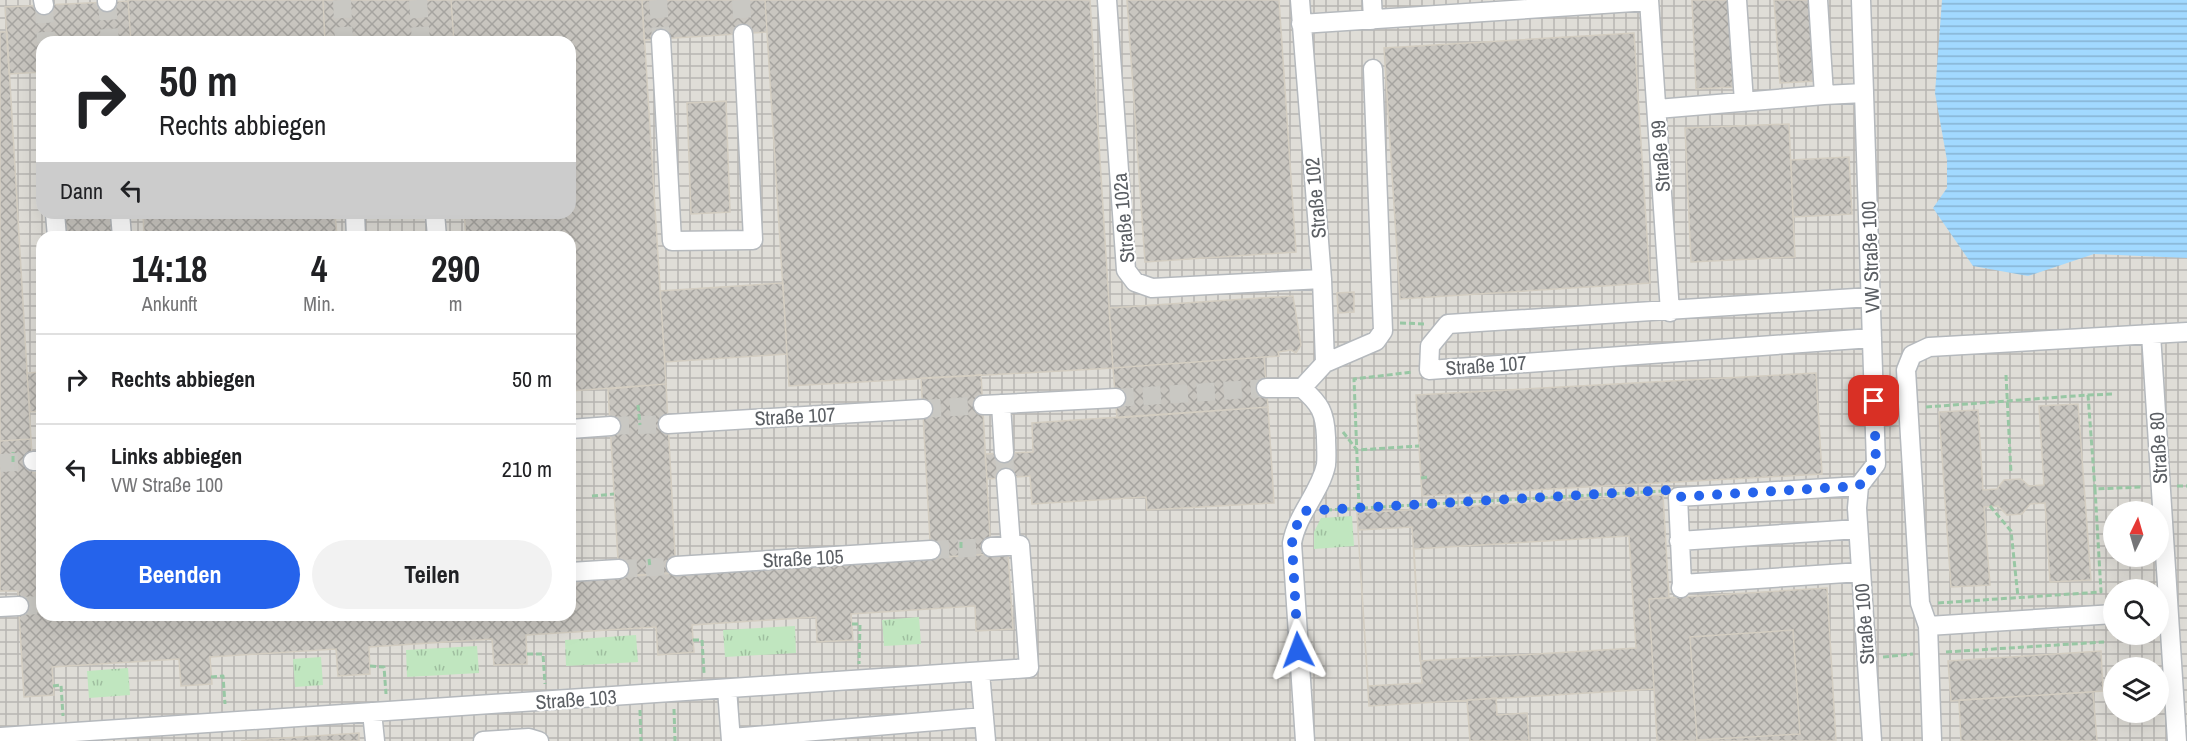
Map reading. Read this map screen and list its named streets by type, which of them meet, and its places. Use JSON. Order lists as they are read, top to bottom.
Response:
{
  "streets": {
    "street": [
      "Straße 99",
      "Straße 102",
      "Straße 102a",
      "VW Straße 100",
      "Straße 107",
      "Straße 80",
      "Straße 105",
      "Straße 100",
      "Straße 103"
    ]
  },
  "crossings": [
    ["Straße 102", "Straße 102a"],
    ["VW Straße 100", "Straße 107"],
    ["VW Straße 100", "Straße 100"]
  ],
  "north": "top",
  "page": {
    "turn": ["50 m", "Rechts abbiegen"],
    "then": "Dann",
    "eta": [
      "14:18",
      "Ankunft",
      "4",
      "Min.",
      "290",
      "m"
    ],
    "list": [
      {
        "name": "Rechts abbiegen",
        "value": "50 m"
      },
      {
        "name": "Links abbiegen",
        "note": "VW Straße 100",
        "value": "210 m"
      }
    ],
    "buttons": ["Beenden", "Teilen"]
  }
}
